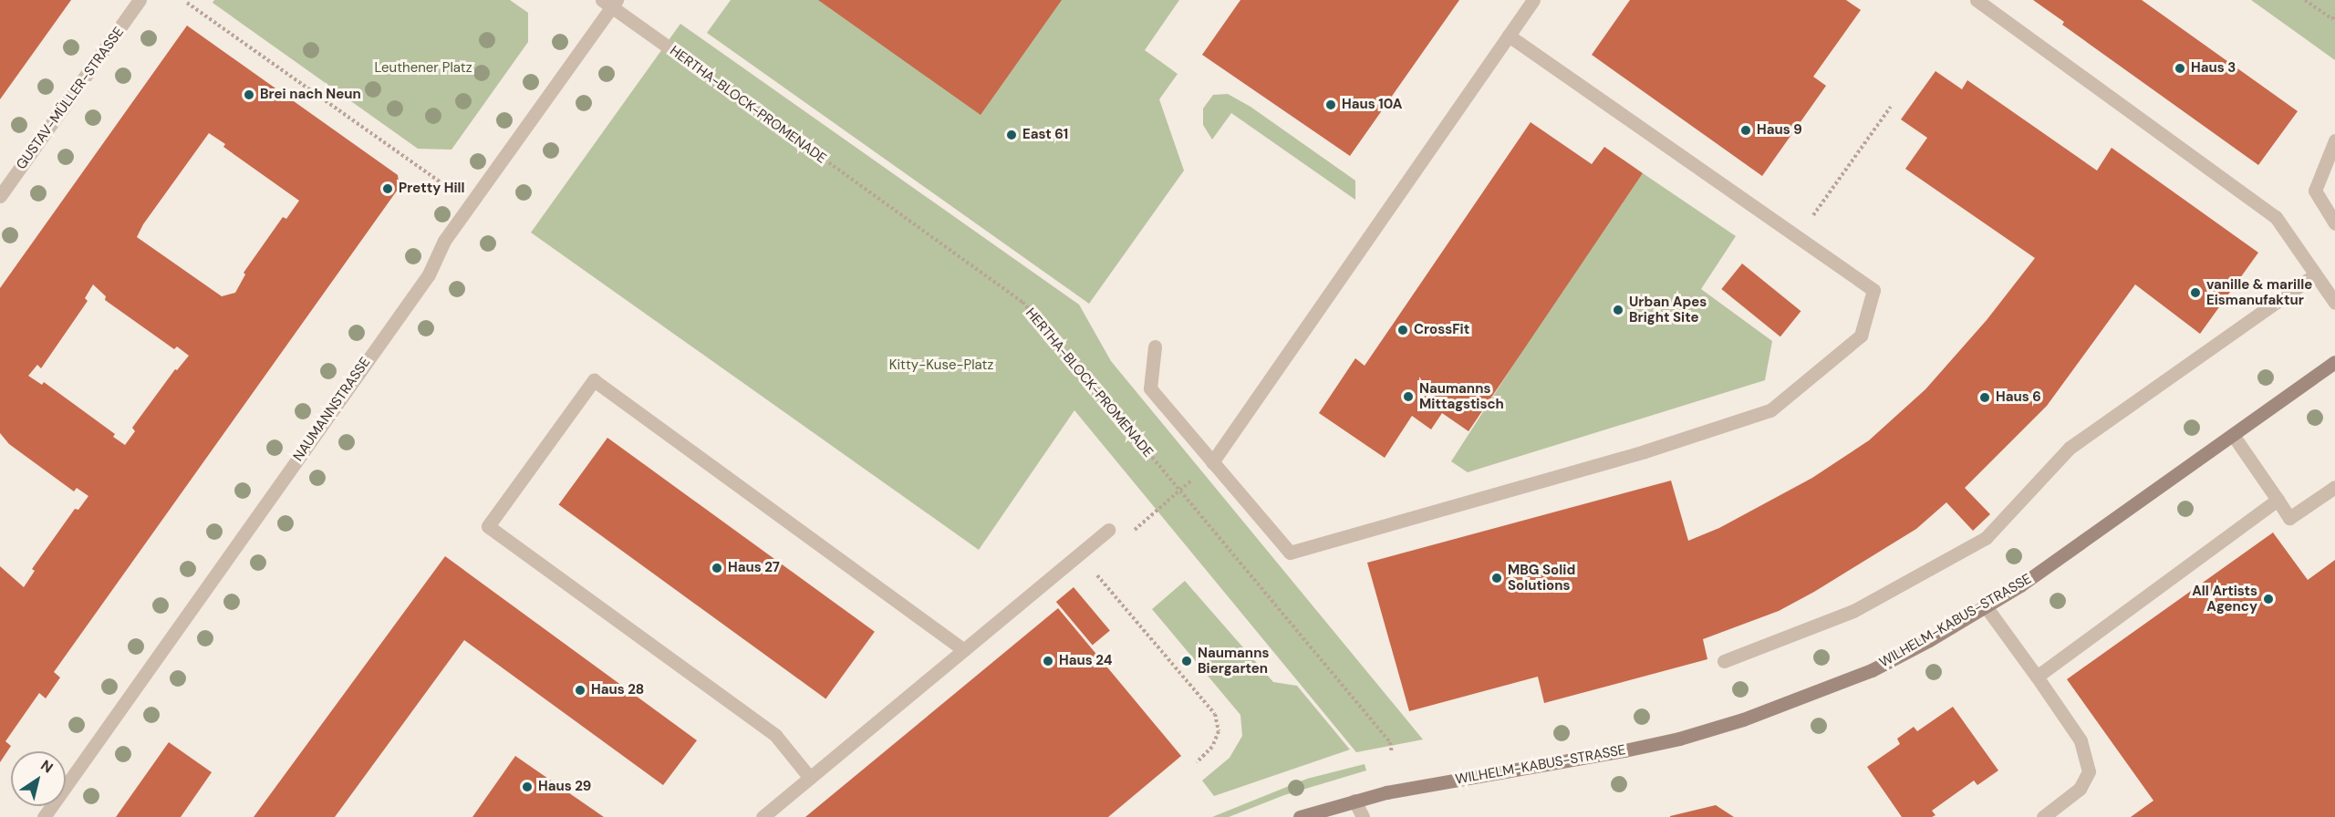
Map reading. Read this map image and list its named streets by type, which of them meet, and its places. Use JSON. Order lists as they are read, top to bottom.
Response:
{
  "streets": {
    "street": [
      "GUSTAV-MÜLLER-STRASSE",
      "HERTHA-BLOCK-PROMENADE",
      "NAUMANNSTRASSE",
      "WILHELM-KABUS-STRASSE"
    ]
  },
  "crossings": [
    ["HERTHA-BLOCK-PROMENADE", "NAUMANNSTRASSE"]
  ],
  "parks": ["Leuthener Platz", "Kitty-Kuse-Platz"],
  "places": [
    "Haus 3",
    "Brei nach Neun",
    "Haus 10A",
    "Haus 9",
    "East 61",
    "Pretty Hill",
    "vanille & marille Eismanufaktur",
    "Urban Apes Bright Site",
    "CrossFit",
    "Naumanns Mittagstisch",
    "Haus 6",
    "Haus 27",
    "MBG Solid Solutions",
    "All Artists Agency",
    "Haus 24",
    "Naumanns Biergarten",
    "Haus 28",
    "Haus 29"
  ],
  "north": "top right"
}
